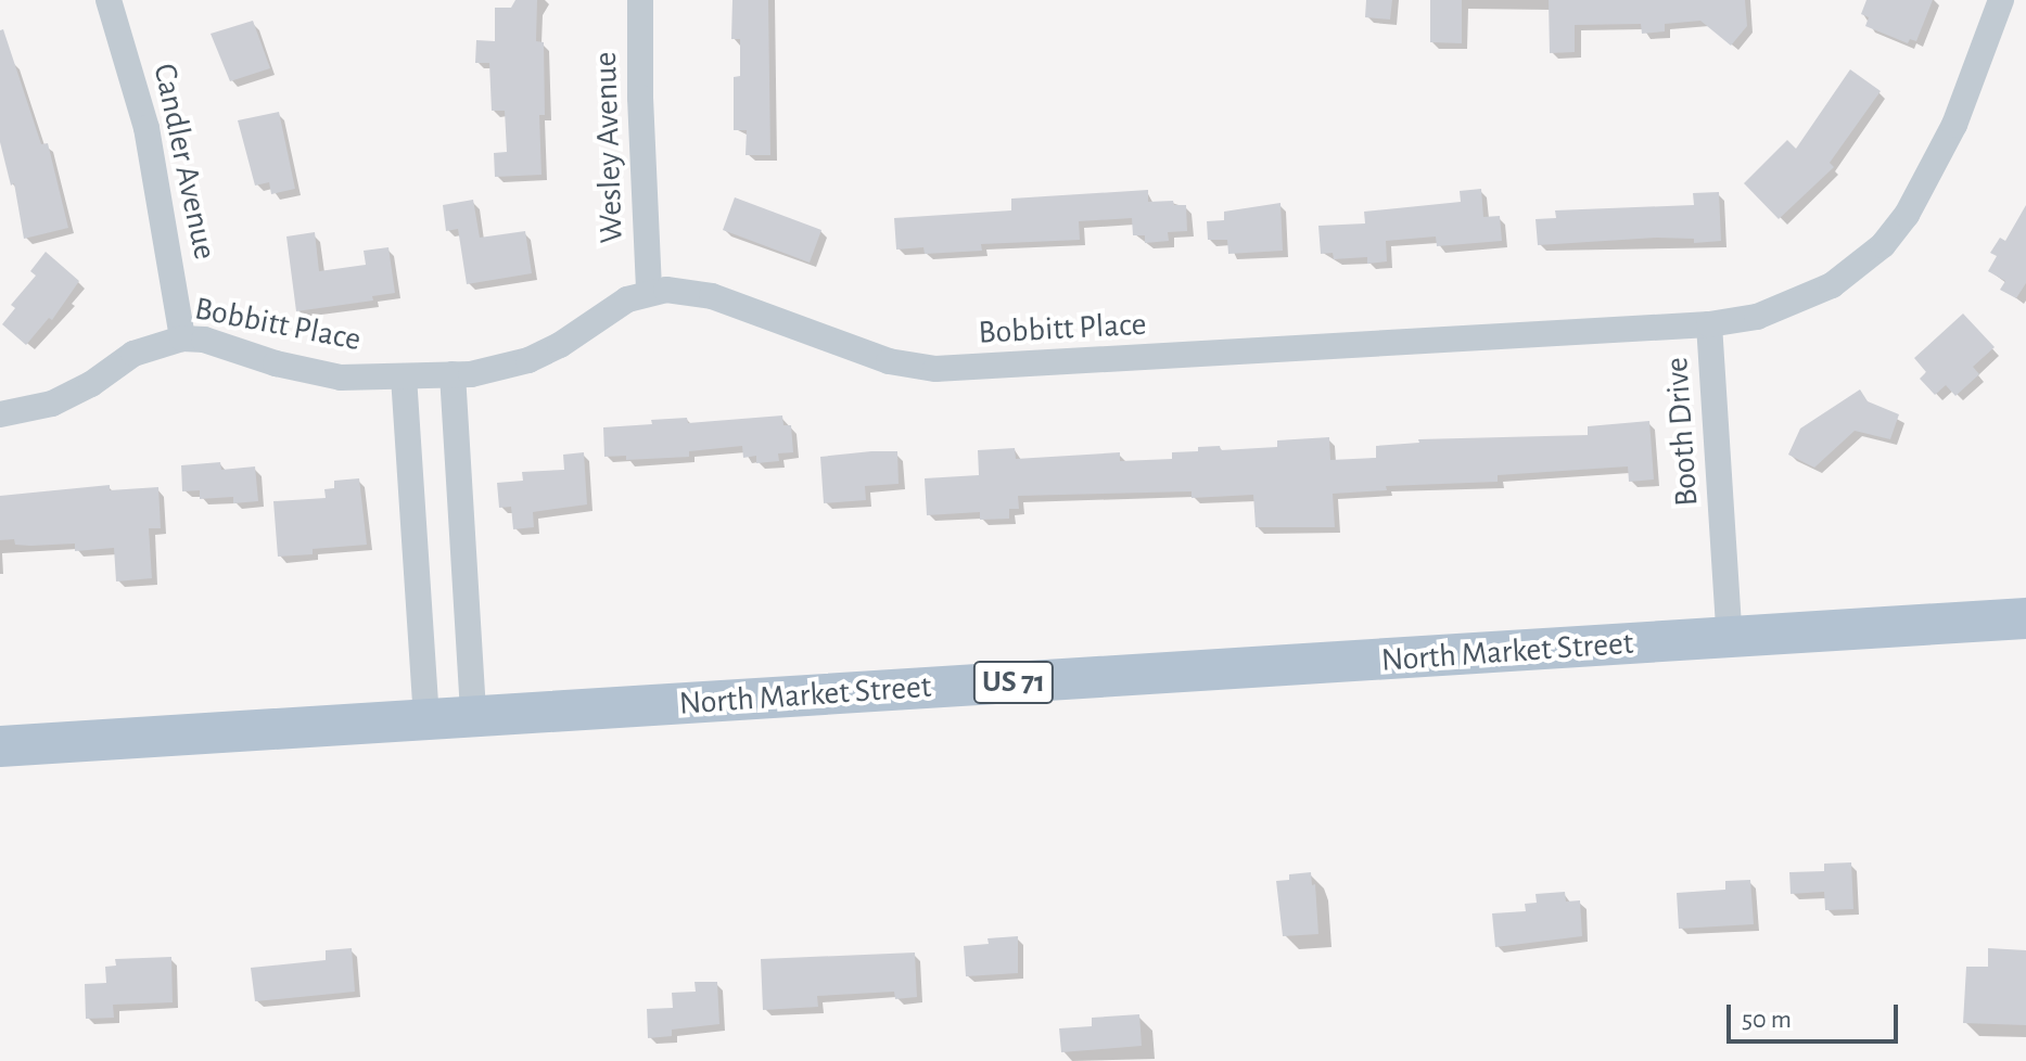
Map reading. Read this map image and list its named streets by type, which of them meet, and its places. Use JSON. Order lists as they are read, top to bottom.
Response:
{
  "streets": {
    "main road": ["North Market Street", "US 71"],
    "street": [
      "Wesley Avenue",
      "Candler Avenue",
      "Bobbitt Place",
      "Booth Drive"
    ]
  },
  "crossings": [
    ["Wesley Avenue", "Bobbitt Place"],
    ["Candler Avenue", "Bobbitt Place"],
    ["Bobbitt Place", "Booth Drive"],
    ["Booth Drive", "North Market Street"]
  ],
  "scale_bar": "50 m"
}
